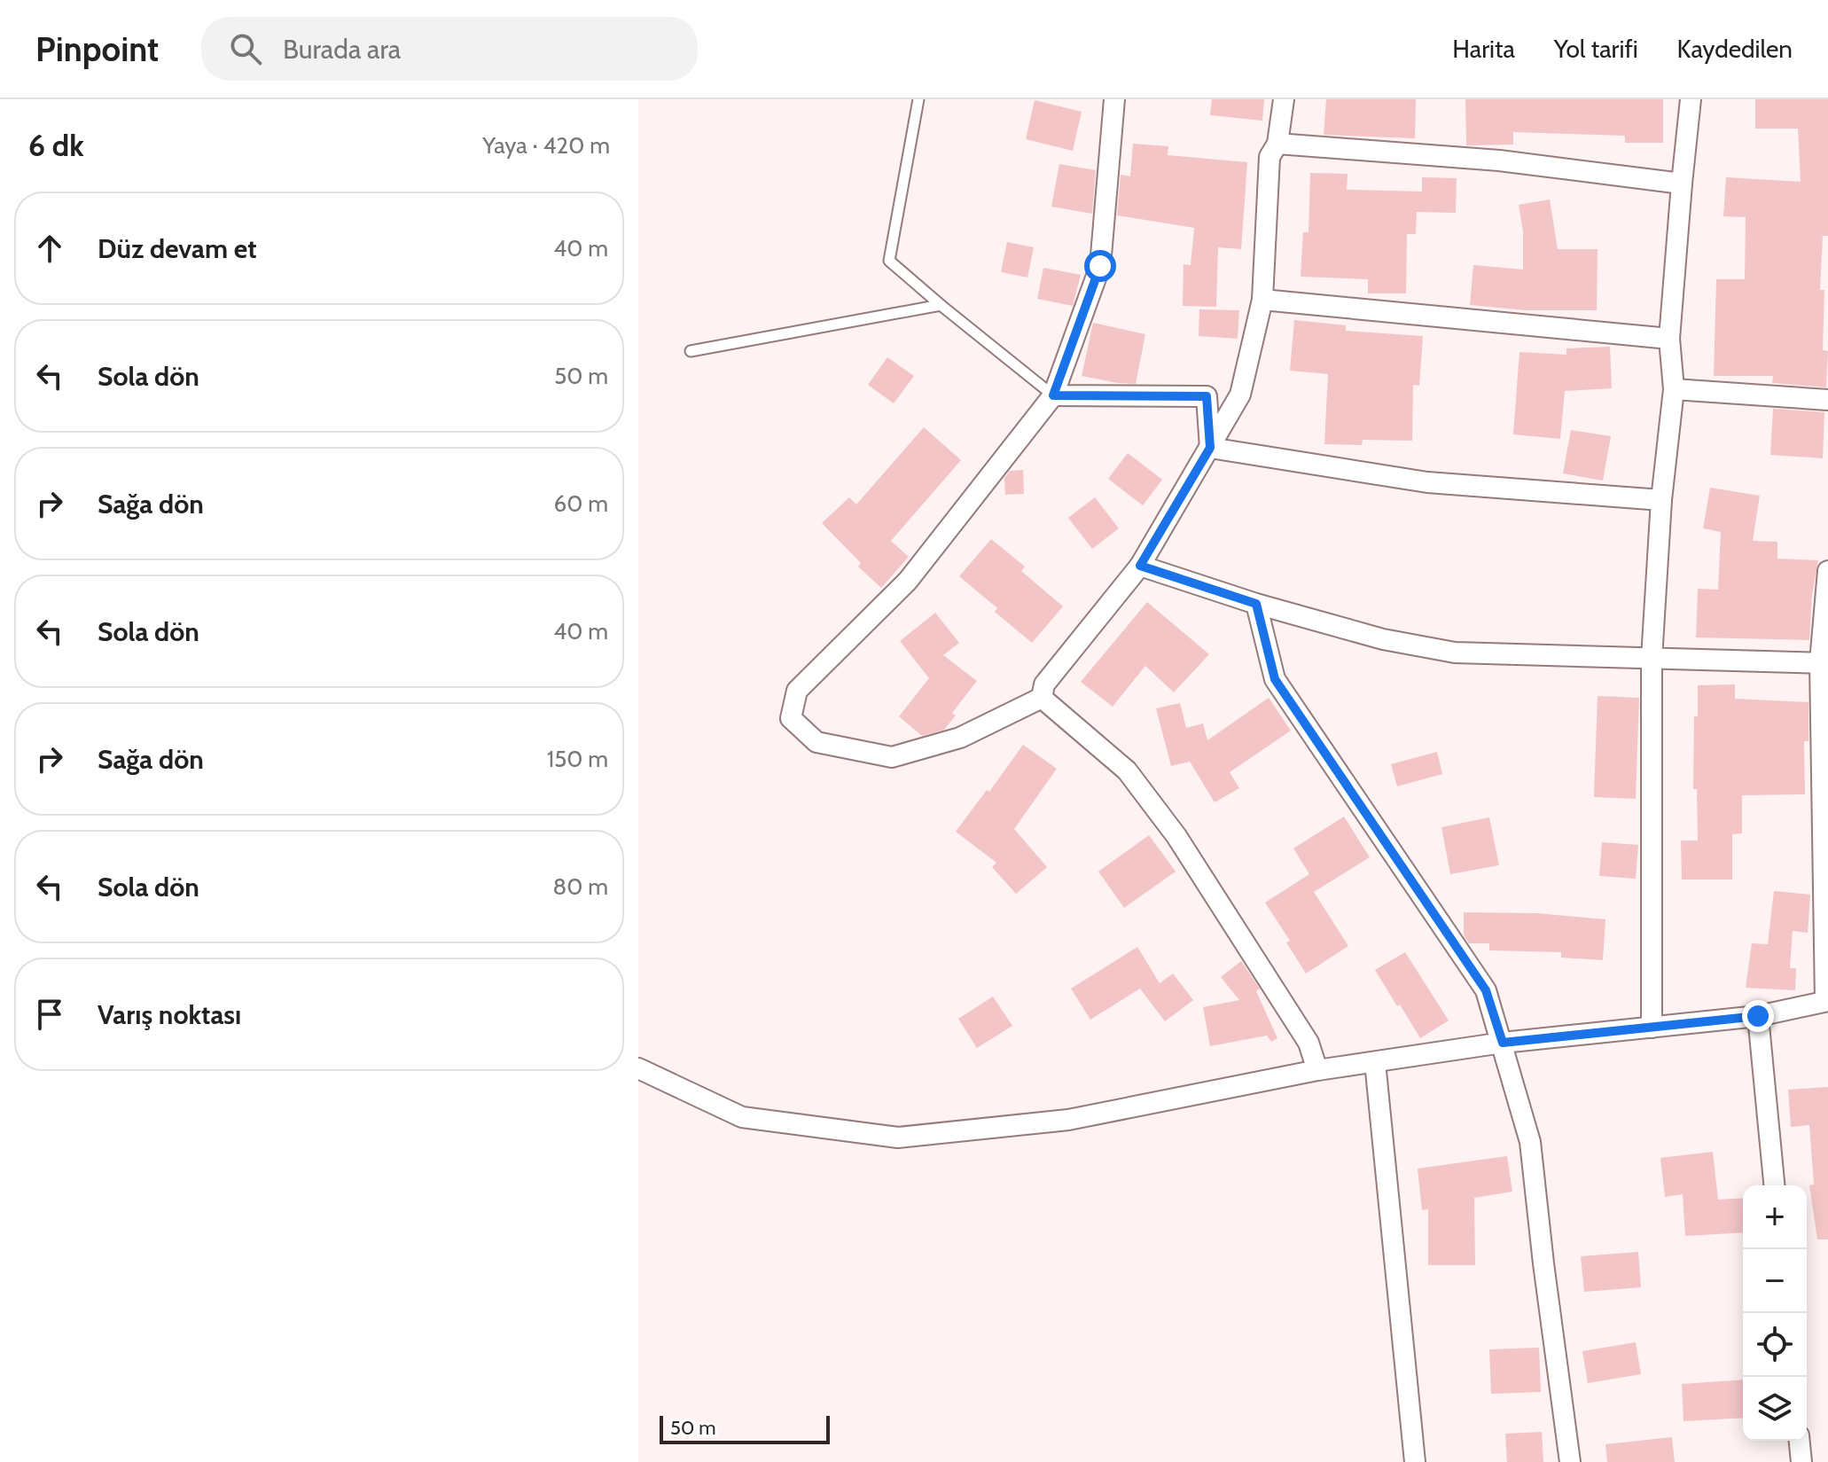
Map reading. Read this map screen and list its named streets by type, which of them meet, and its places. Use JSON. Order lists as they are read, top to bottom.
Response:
{
  "scale_bar": "50 m",
  "page": {
    "header": "Pinpoint",
    "search": "Burada ara",
    "nav": ["Harita", "Yol tarifi", "Kaydedilen"],
    "heading": ["6 dk", "Yaya · 420 m"],
    "list": [
      ["Düz devam et", "40 m"],
      ["Sola dön", "50 m"],
      ["Sağa dön", "60 m"],
      ["Sola dön", "40 m"],
      ["Sağa dön", "150 m"],
      ["Sola dön", "80 m"],
      "Varış noktası"
    ],
    "map_buttons": ["+", "−"],
    "scale": "50 m"
  }
}
